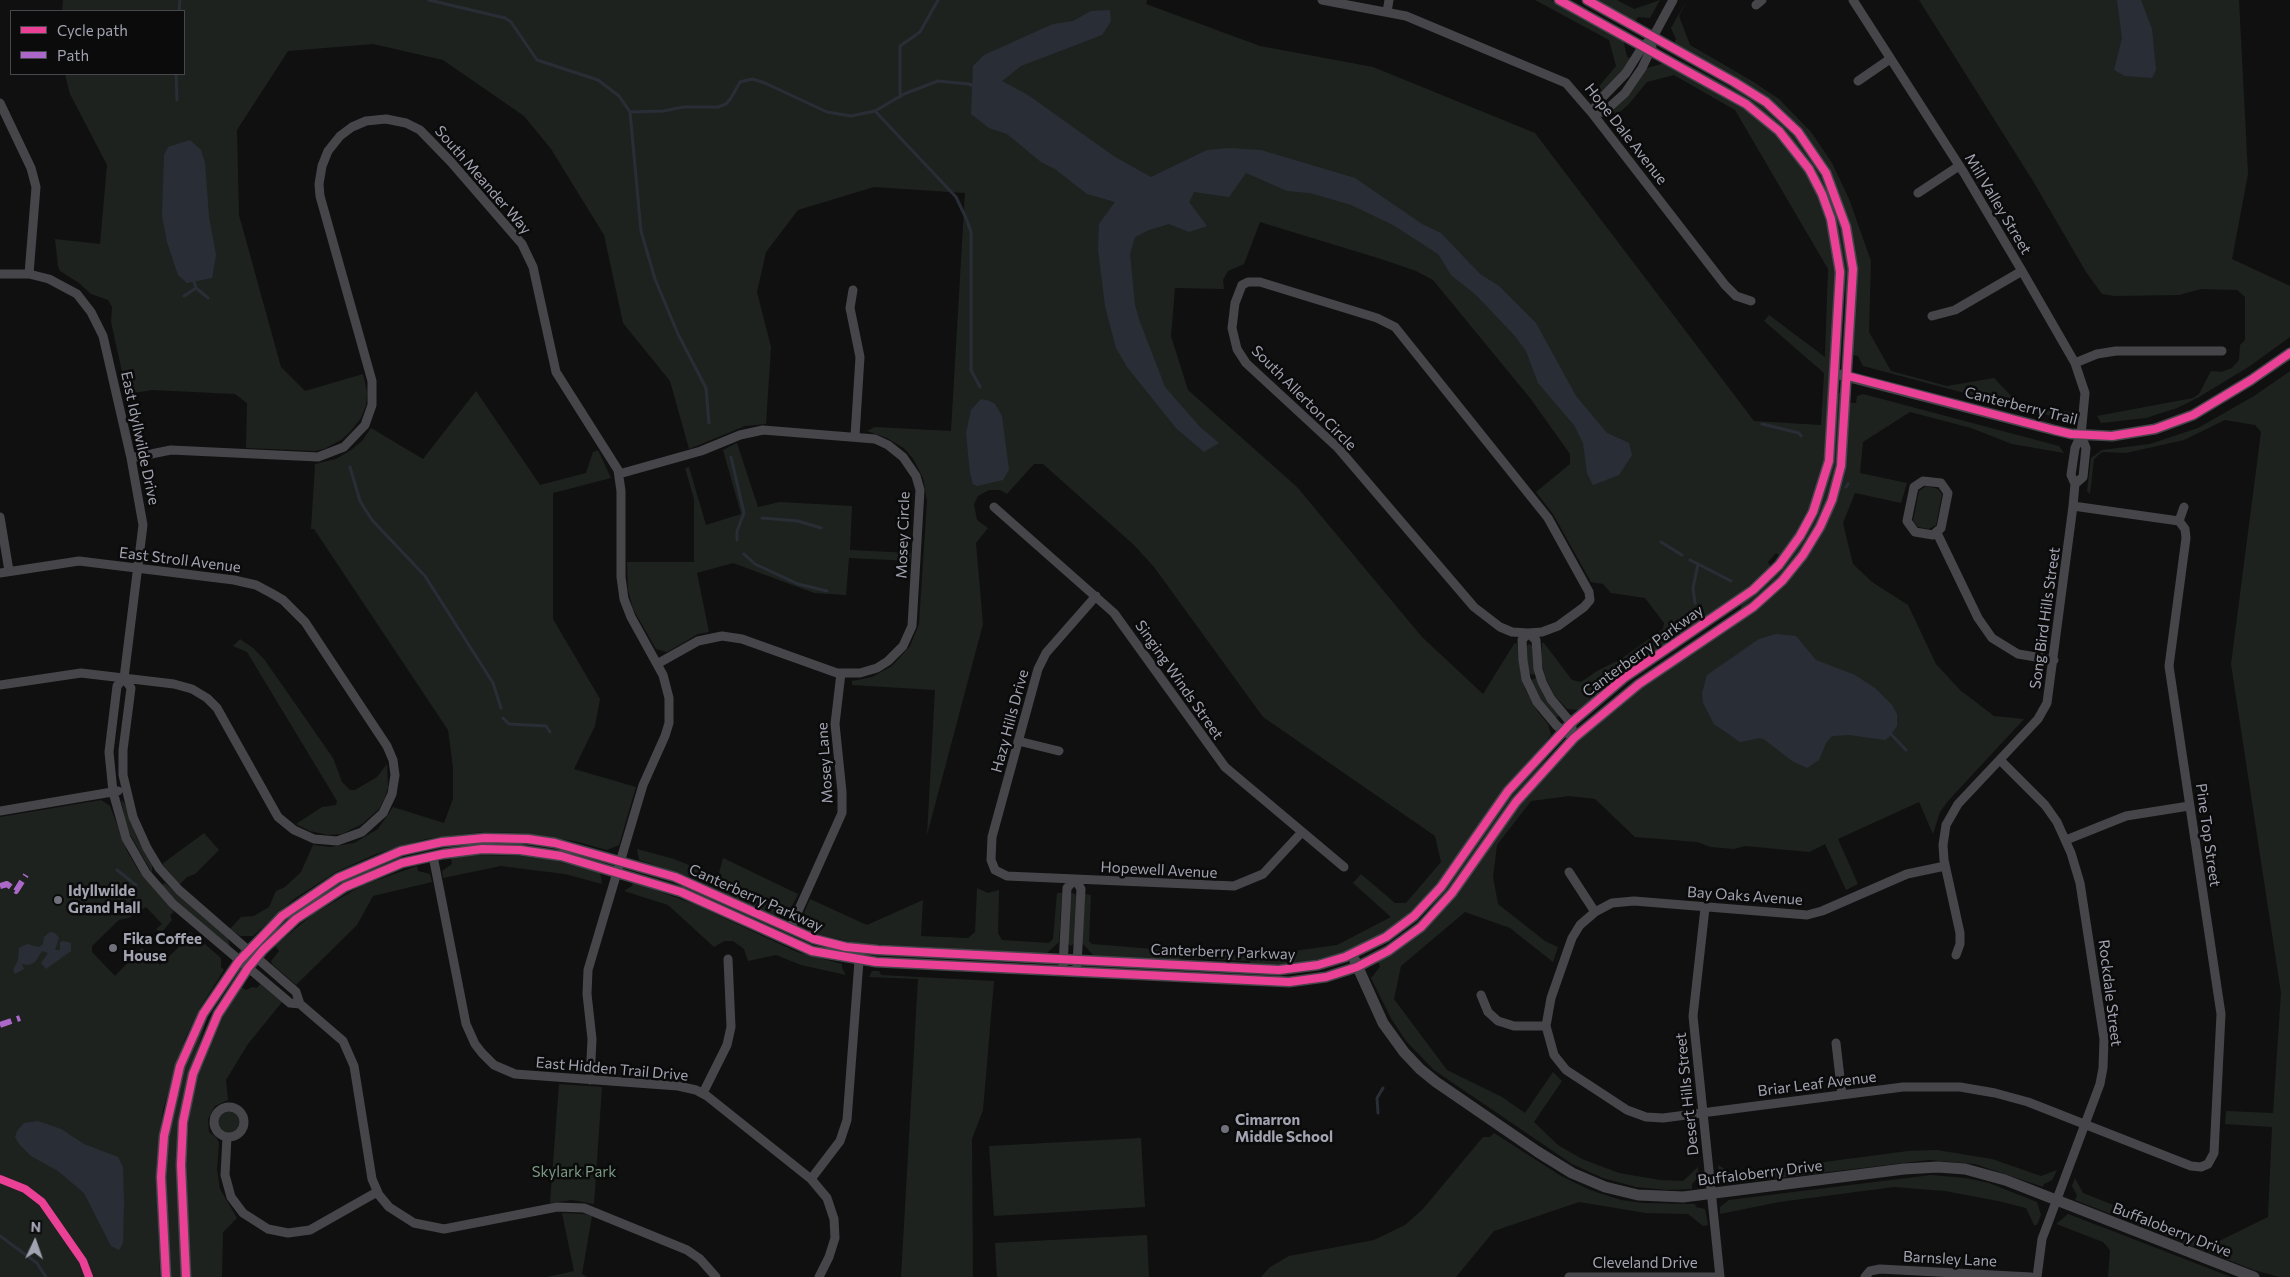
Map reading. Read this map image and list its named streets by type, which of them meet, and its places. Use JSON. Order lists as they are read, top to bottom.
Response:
{
  "streets": {
    "street": [
      "Hope Dale Avenue",
      "South Meander Way",
      "Mill Valley Street",
      "South Allerton Circle",
      "Canterberry Trail",
      "East Idyllwilde Drive",
      "Mosey Circle",
      "East Stroll Avenue",
      "Song Bird Hills Street",
      "Canterberry Parkway",
      "Singing Winds Street",
      "Hazy Hills Drive",
      "Mosey Lane",
      "Pine Top Street",
      "Hopewell Avenue",
      "Bay Oaks Avenue",
      "Rockdale Street",
      "East Hidden Trail Drive",
      "Briar Leaf Avenue",
      "Desert Hills Street",
      "Buffaloberry Drive",
      "Barnsley Lane",
      "Cleveland Drive"
    ]
  },
  "crossings": [
    ["South Meander Way", "East Idyllwilde Drive"],
    ["South Meander Way", "Mosey Circle"],
    ["South Meander Way", "Canterberry Parkway"],
    ["South Meander Way", "East Hidden Trail Drive"],
    ["Mill Valley Street", "Canterberry Trail"],
    ["Mill Valley Street", "Song Bird Hills Street"],
    ["Canterberry Trail", "Song Bird Hills Street"],
    ["Canterberry Trail", "Canterberry Parkway"],
    ["East Idyllwilde Drive", "East Stroll Avenue"],
    ["East Idyllwilde Drive", "Canterberry Parkway"],
    ["Mosey Circle", "Mosey Lane"],
    ["Song Bird Hills Street", "Bay Oaks Avenue"],
    ["Song Bird Hills Street", "Rockdale Street"],
    ["Canterberry Parkway", "Mosey Lane"],
    ["Canterberry Parkway", "East Hidden Trail Drive"],
    ["Canterberry Parkway", "Buffaloberry Drive"],
    ["Singing Winds Street", "Hazy Hills Drive"],
    ["Singing Winds Street", "Hopewell Avenue"],
    ["Hazy Hills Drive", "Hopewell Avenue"],
    ["Pine Top Street", "Briar Leaf Avenue"],
    ["Bay Oaks Avenue", "Desert Hills Street"],
    ["Rockdale Street", "Briar Leaf Avenue"],
    ["Rockdale Street", "Buffaloberry Drive"],
    ["Briar Leaf Avenue", "Desert Hills Street"],
    ["Desert Hills Street", "Buffaloberry Drive"],
    ["Desert Hills Street", "Cleveland Drive"]
  ],
  "parks": ["Skylark Park"],
  "places": ["Idyllwilde Grand Hall", "Fika Coffee House", "Cimarron Middle School"],
  "legend": ["Cycle path", "Path"],
  "north": "top"
}
